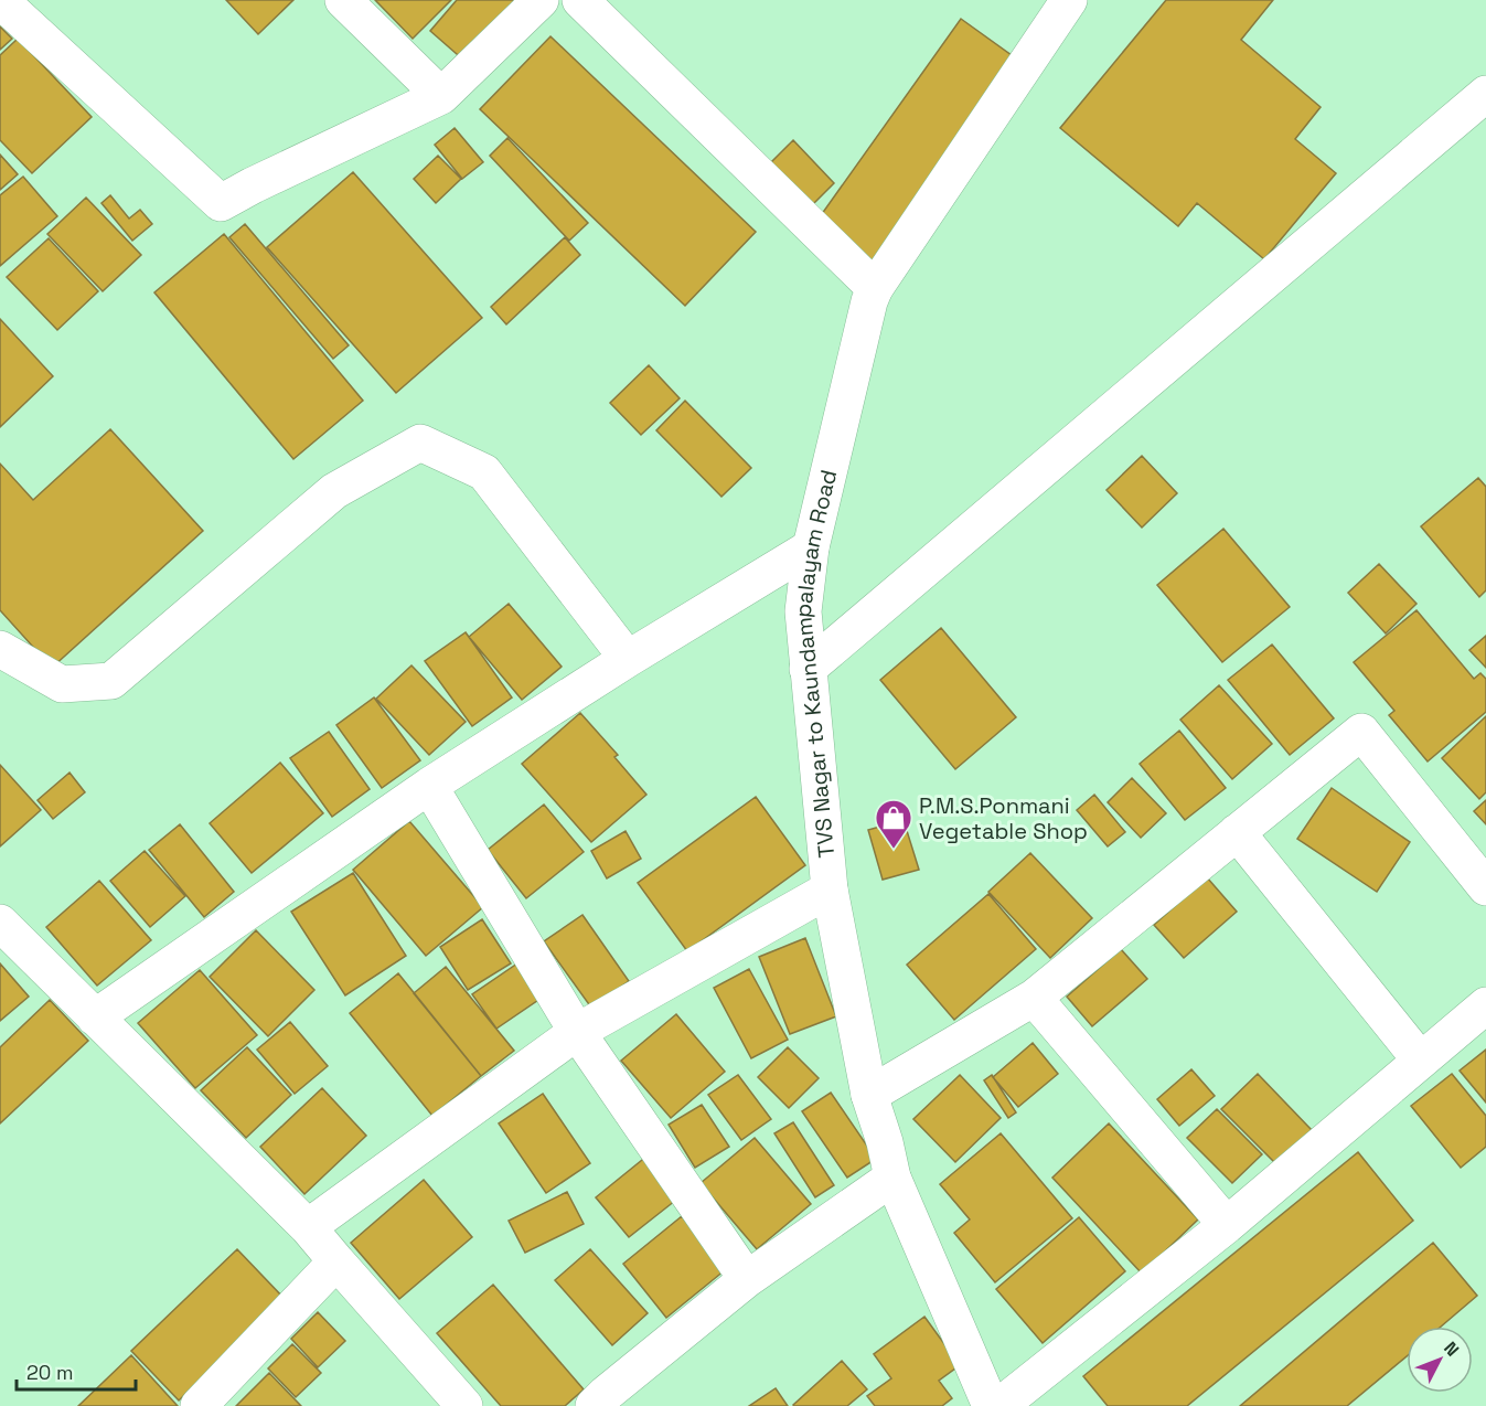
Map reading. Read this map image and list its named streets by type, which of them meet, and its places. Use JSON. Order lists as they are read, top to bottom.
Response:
{
  "streets": {
    "street": ["TVS Nagar to Kaundampalayam Road"]
  },
  "places": {
    "shop": ["P.M.S.Ponmani Vegetable Shop"]
  },
  "scale_bar": "20 m",
  "north": "top right"
}
